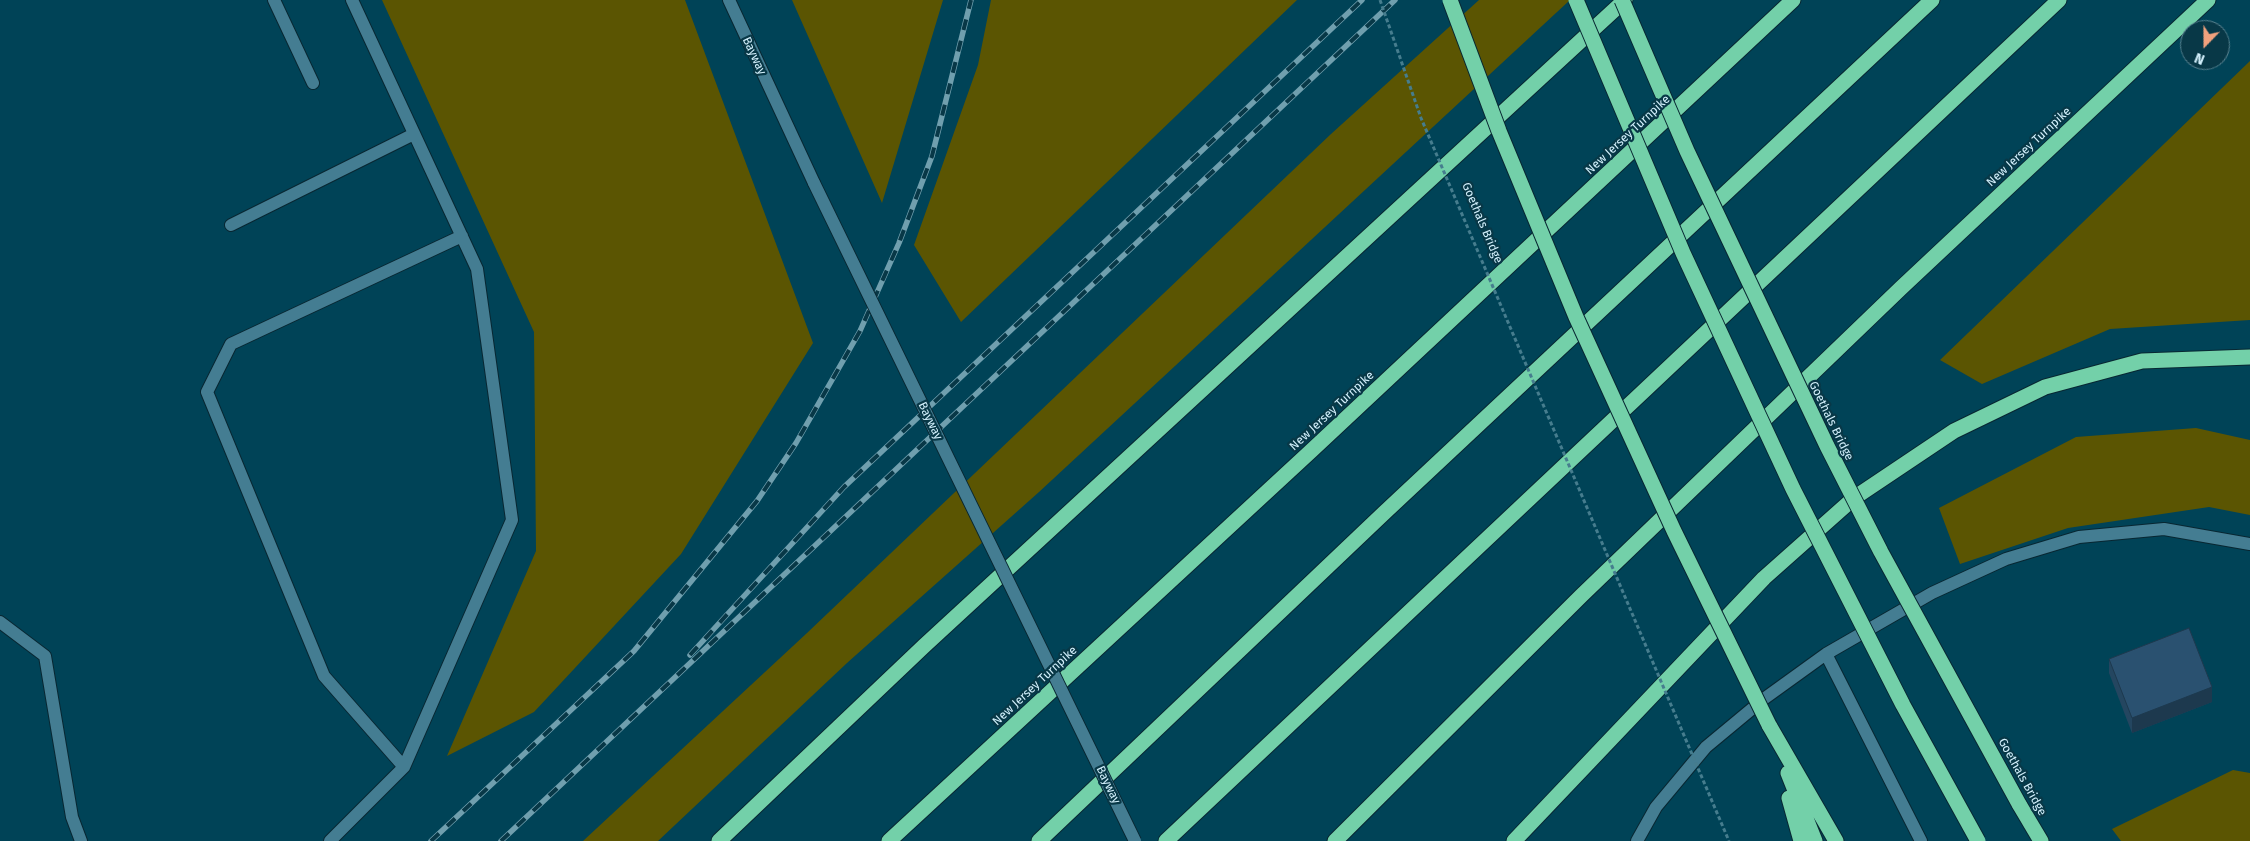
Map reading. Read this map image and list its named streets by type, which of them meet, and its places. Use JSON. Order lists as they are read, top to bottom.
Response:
{
  "streets": {
    "highway": ["New Jersey Turnpike", "Goethals Bridge"],
    "street": ["Bayway"]
  },
  "north": "bottom"
}
